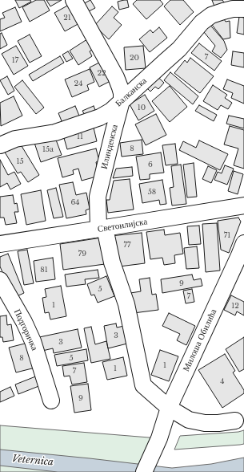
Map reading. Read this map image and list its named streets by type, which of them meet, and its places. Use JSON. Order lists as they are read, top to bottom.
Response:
{
  "streets": {
    "street": [
      "Балканска",
      "Илинденска",
      "Светоилијска",
      "Подгоричка",
      "Милоша Обилића"
    ]
  },
  "crossings": [
    ["Балканска", "Илинденска"],
    ["Илинденска", "Светоилијска"],
    ["Илинденска", "Милоша Обилића"]
  ],
  "water": ["Veternica"],
  "house_numbers": [
    "21",
    "7",
    "20",
    "17",
    "22",
    "24",
    "10",
    "11",
    "8",
    "15a",
    "15",
    "6",
    "58",
    "64",
    "71",
    "77",
    "79",
    "81",
    "9",
    "5",
    "7",
    "1",
    "12",
    "3",
    "3",
    "8",
    "5",
    "1",
    "1",
    "7",
    "4",
    "9"
  ]
}
